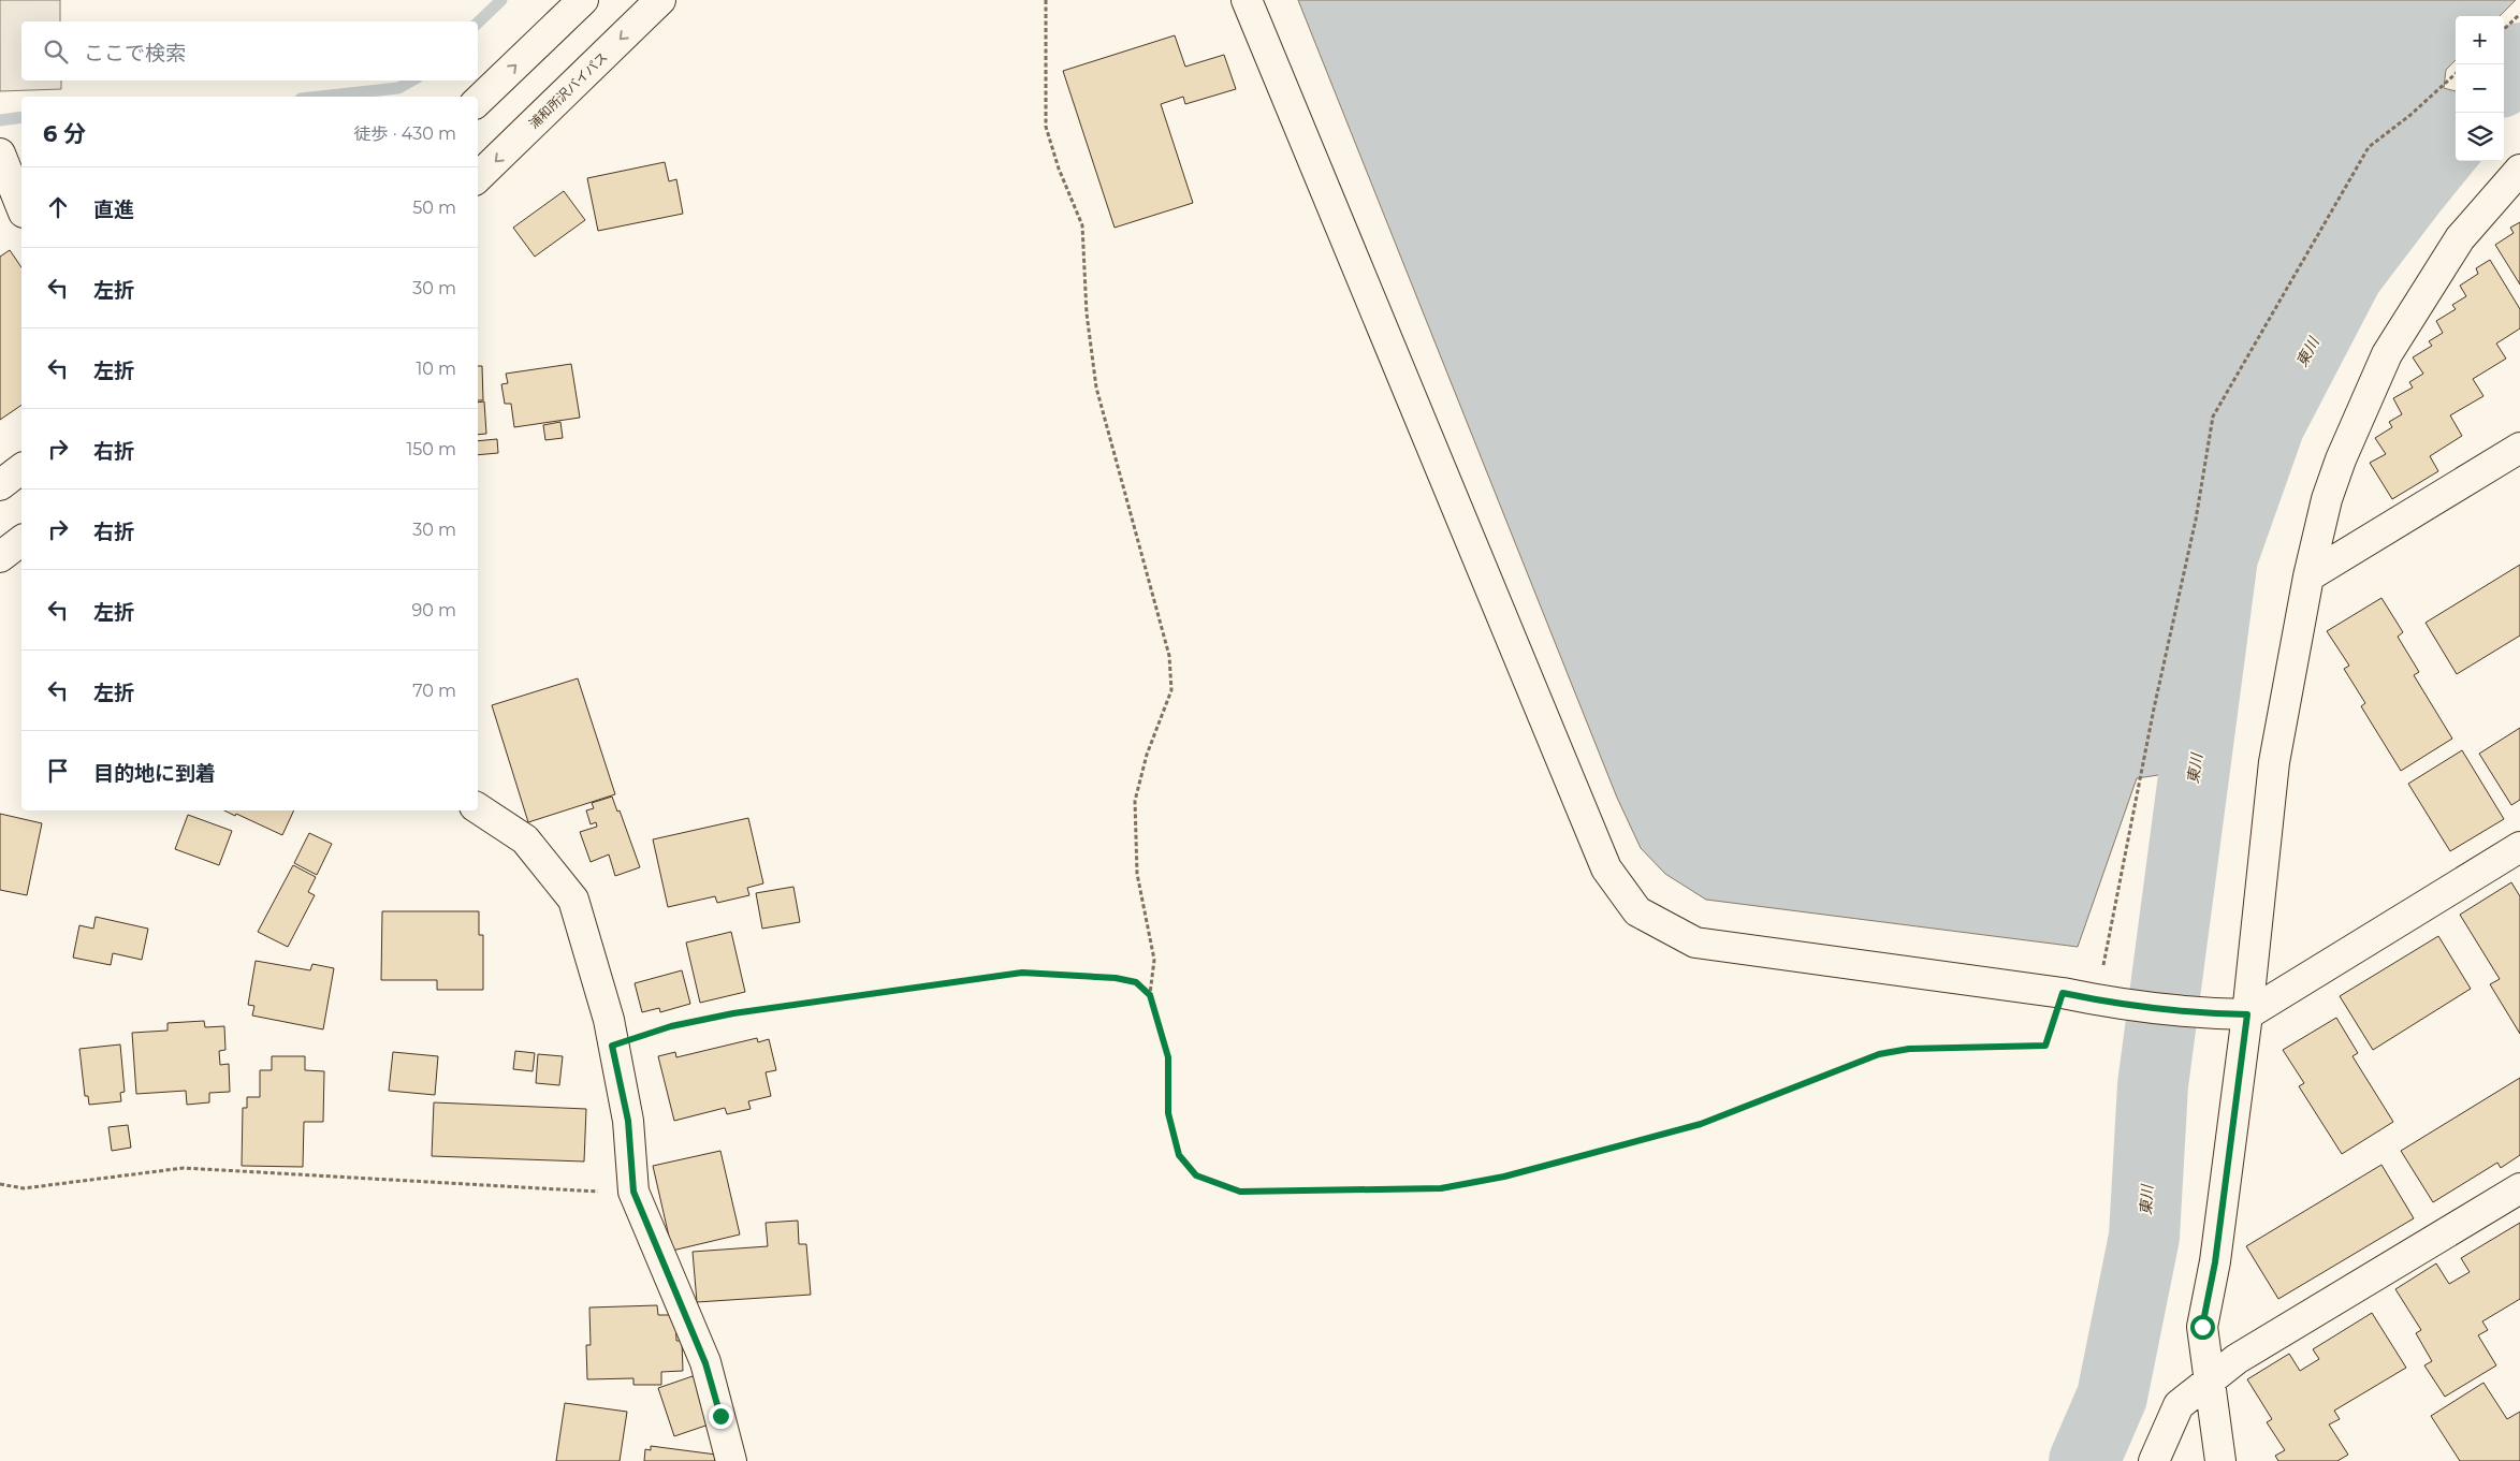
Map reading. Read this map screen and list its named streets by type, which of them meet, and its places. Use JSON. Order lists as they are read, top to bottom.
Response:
{
  "streets": {
    "main road": ["浦和所沢バイパス"]
  },
  "water": ["東川"],
  "page": {
    "map_buttons": ["+", "−"],
    "search": "ここで検索",
    "heading": ["6 分", "徒歩 · 430 m"],
    "list": [
      ["直進", "50 m"],
      ["左折", "30 m"],
      ["左折", "10 m"],
      ["右折", "150 m"],
      ["右折", "30 m"],
      ["左折", "90 m"],
      ["左折", "70 m"],
      "目的地に到着"
    ]
  }
}
